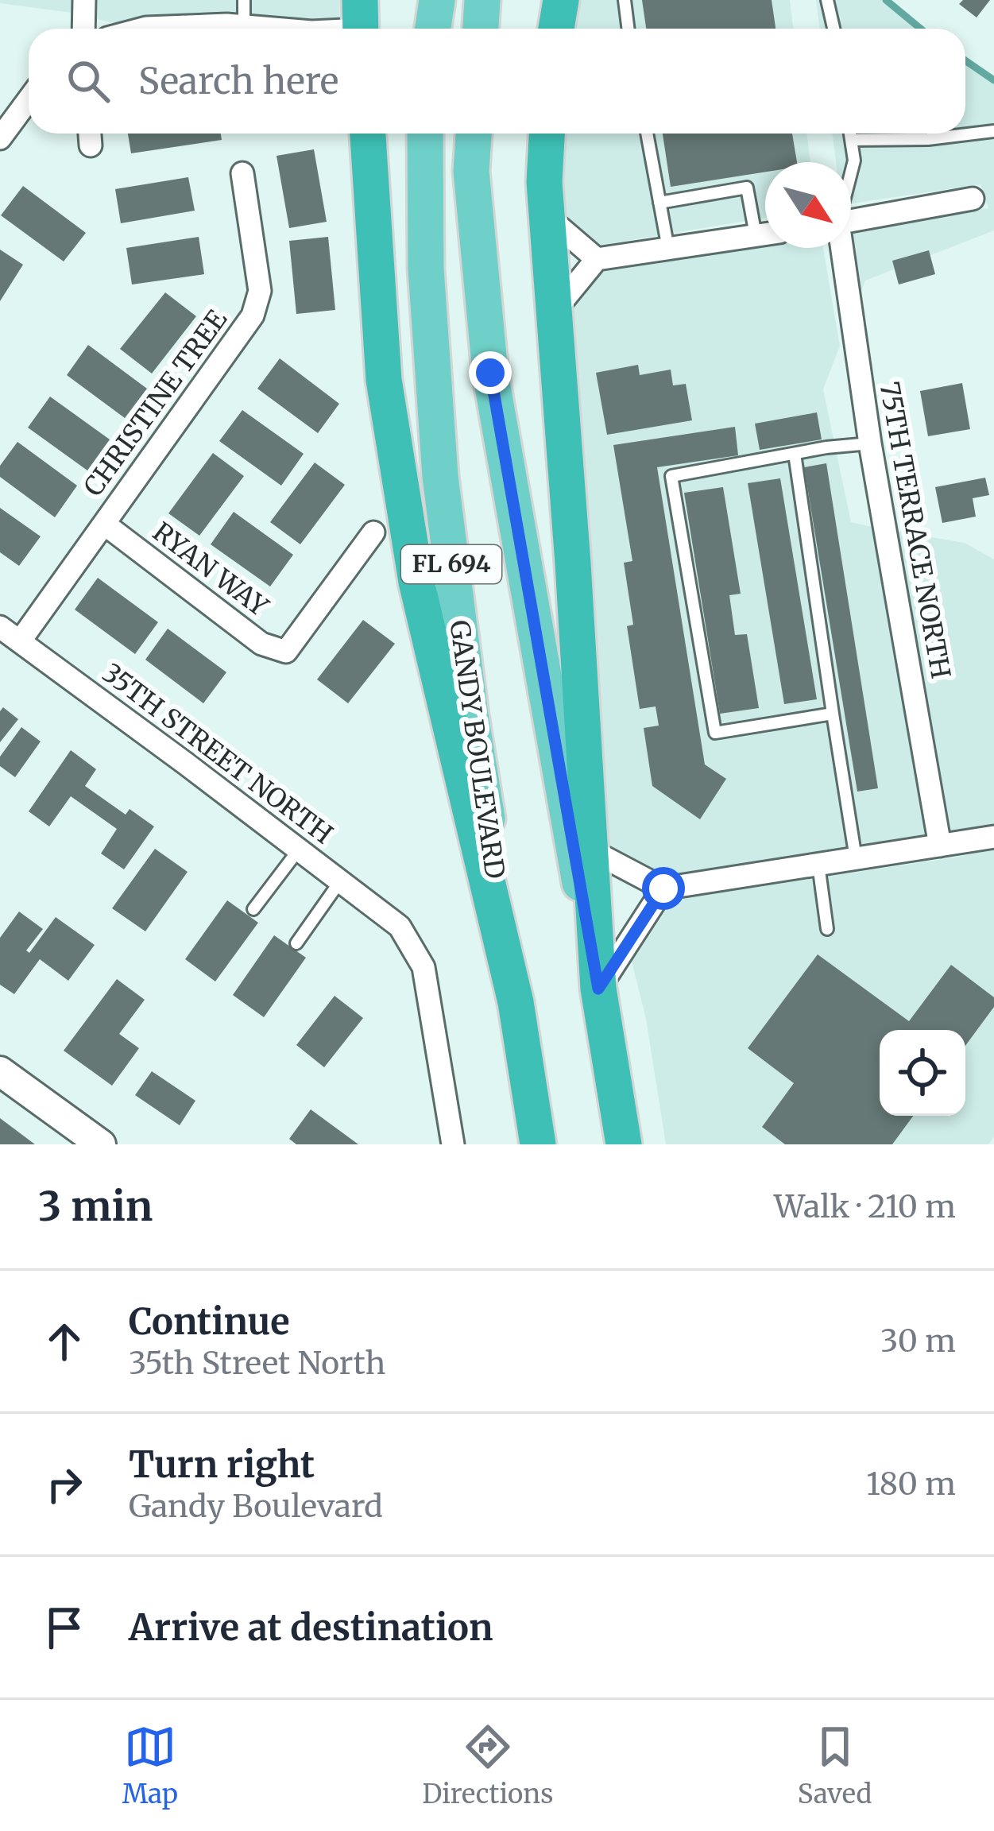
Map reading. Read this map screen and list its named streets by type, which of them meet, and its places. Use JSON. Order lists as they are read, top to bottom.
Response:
{
  "streets": {
    "highway": ["FL 694", "GANDY BOULEVARD"],
    "street": [
      "CHRISTINE TREE",
      "75TH TERRACE NORTH",
      "RYAN WAY",
      "35TH STREET NORTH"
    ]
  },
  "crossings": [
    ["CHRISTINE TREE", "RYAN WAY"],
    ["CHRISTINE TREE", "35TH STREET NORTH"]
  ],
  "north": "bottom right",
  "page": {
    "search": "Search here",
    "heading": ["3 min", "Walk · 210 m"],
    "list": [
      ["Continue", "35th Street North", "30 m"],
      ["Turn right", "Gandy Boulevard", "180 m"],
      "Arrive at destination"
    ],
    "nav": ["Map", "Directions", "Saved"]
  }
}
